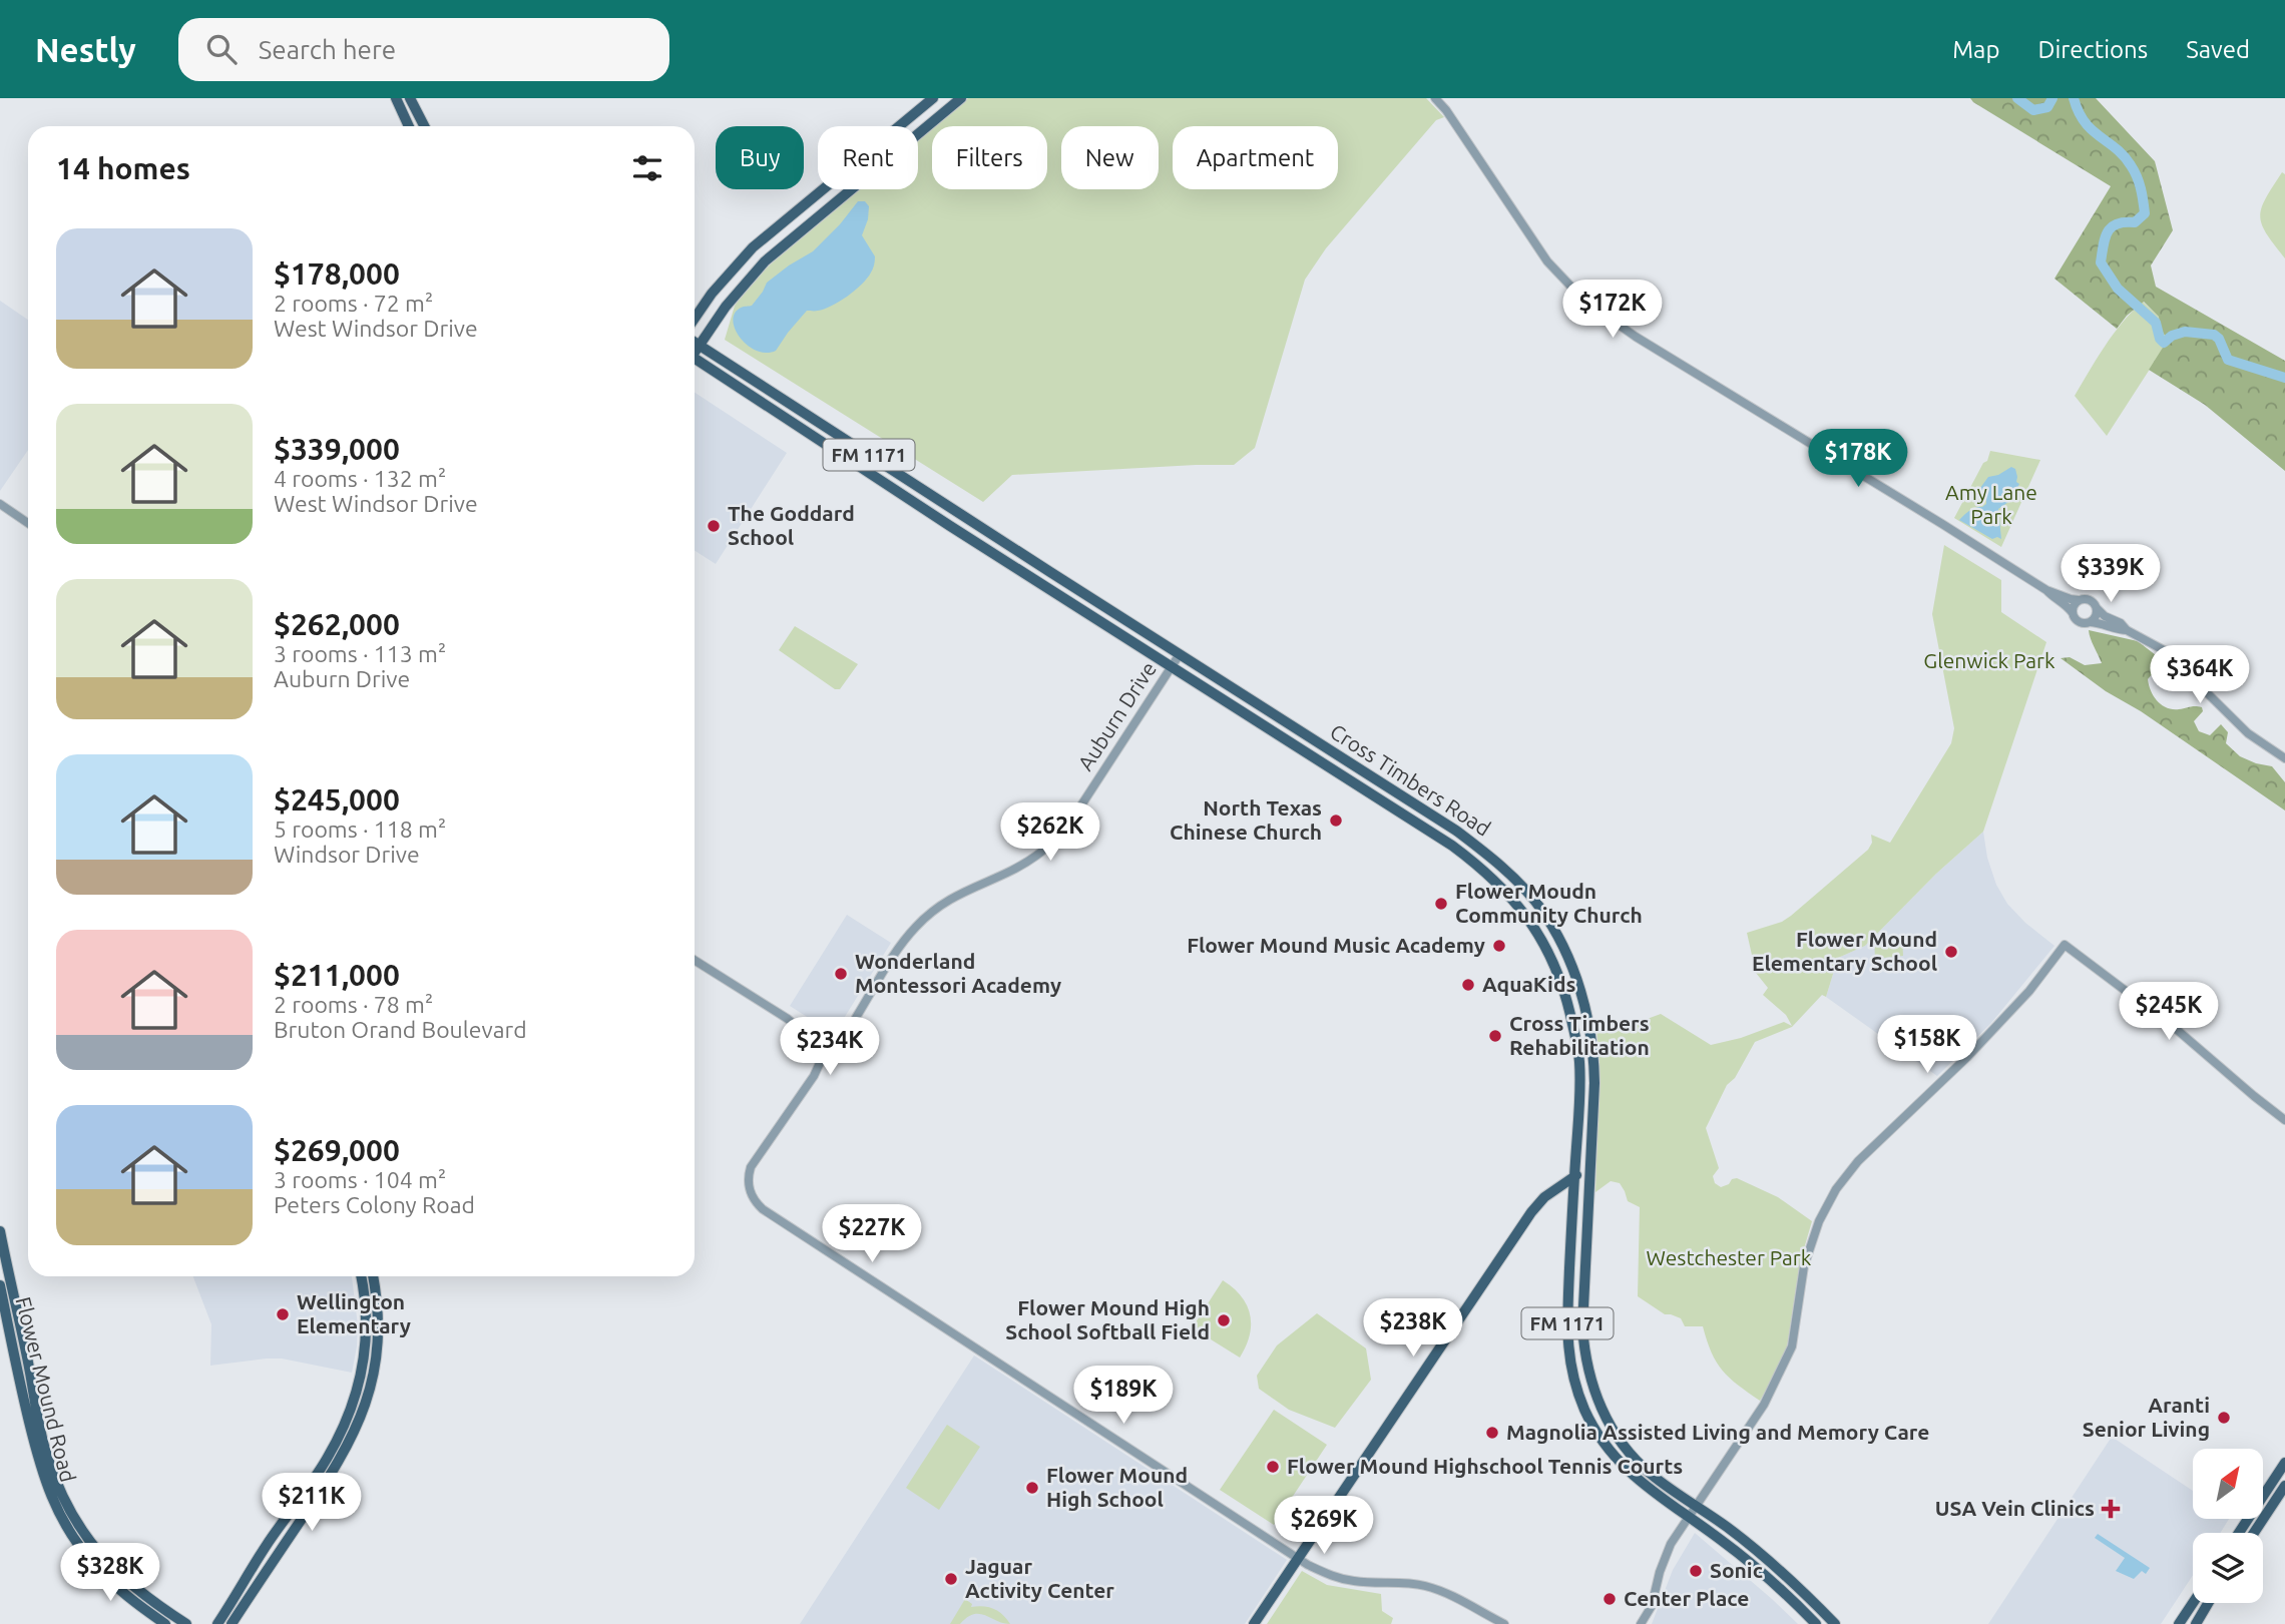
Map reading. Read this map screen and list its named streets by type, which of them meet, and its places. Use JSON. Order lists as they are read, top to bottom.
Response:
{
  "streets": {
    "main road": ["FM 1171", "Cross Timbers Road", "Flower Mound Road"],
    "street": ["Auburn Drive"]
  },
  "crossings": [
    ["Auburn Drive", "Cross Timbers Road"]
  ],
  "parks": ["Amy Lane Park", "Glenwick Park", "Westchester Park"],
  "places": {
    "other": [
      "The Goddard School",
      "North Texas Chinese Church",
      "Flower Moudn Community Church",
      "Flower Mound Music Academy",
      "Flower Mound Elementary School",
      "Wonderland Montessori Academy",
      "AquaKids",
      "Cross Timbers Rehabilitation",
      "Wellington Elementary",
      "Flower Mound High School Softball Field",
      "Aranti Senior Living",
      "Magnolia Assisted Living and Memory Care",
      "Flower Mound Highschool Tennis Courts",
      "Flower Mound High School",
      "Sonic",
      "Jaguar Activity Center",
      "Center Place"
    ],
    "health": ["USA Vein Clinics"]
  },
  "north": "top right",
  "page": {
    "header": "Nestly",
    "search": "Search here",
    "nav": ["Map", "Directions", "Saved"],
    "chip": [
      "Buy",
      "Rent",
      "Filters",
      "New",
      "Apartment"
    ],
    "heading": "14 homes",
    "list": [
      {
        "name": "$178,000",
        "note": "2 rooms · 72 m² · West Windsor Drive"
      },
      {
        "name": "$339,000",
        "note": "4 rooms · 132 m² · West Windsor Drive"
      },
      {
        "name": "$262,000",
        "note": "3 rooms · 113 m² · Auburn Drive"
      },
      {
        "name": "$245,000",
        "note": "5 rooms · 118 m² · Windsor Drive"
      },
      {
        "name": "$211,000",
        "note": "2 rooms · 78 m² · Bruton Orand Boulevard"
      },
      {
        "name": "$269,000",
        "note": "3 rooms · 104 m² · Peters Colony Road"
      }
    ],
    "price": [
      "$172K",
      "$178K",
      "$339K",
      "$364K",
      "$262K",
      "$245K",
      "$158K",
      "$234K",
      "$227K",
      "$238K",
      "$189K",
      "$211K",
      "$269K",
      "$328K"
    ]
  }
}
